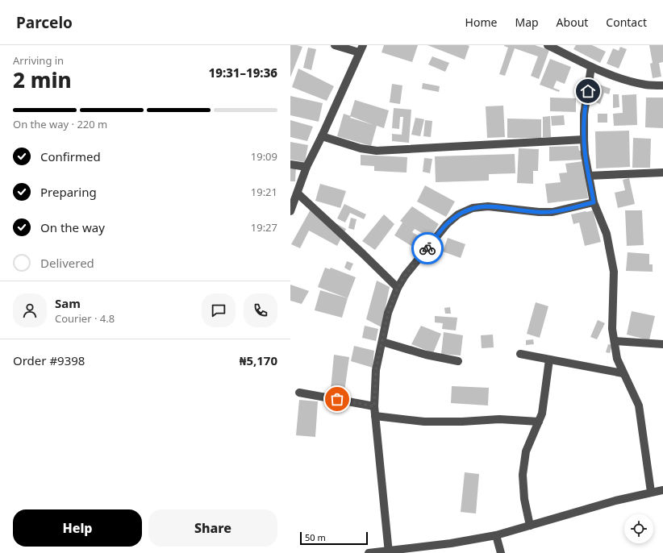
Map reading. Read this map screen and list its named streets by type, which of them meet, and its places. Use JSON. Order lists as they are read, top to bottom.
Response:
{
  "scale_bar": "50 m",
  "page": {
    "header": "Parcelo",
    "nav": [
      "Home",
      "Map",
      "About",
      "Contact"
    ],
    "heading": ["2 min", "Arriving in", "19:31–19:36"],
    "panel": [
      "Sam",
      "Courier · 4.8",
      "Order #9398",
      "₦5,170"
    ],
    "bar": "On the way · 220 m",
    "list": [
      ["Confirmed", "19:09"],
      ["Preparing", "19:21"],
      ["On the way", "19:27"],
      "Delivered"
    ],
    "buttons": ["Help", "Share"],
    "scale": "50 m"
  }
}
